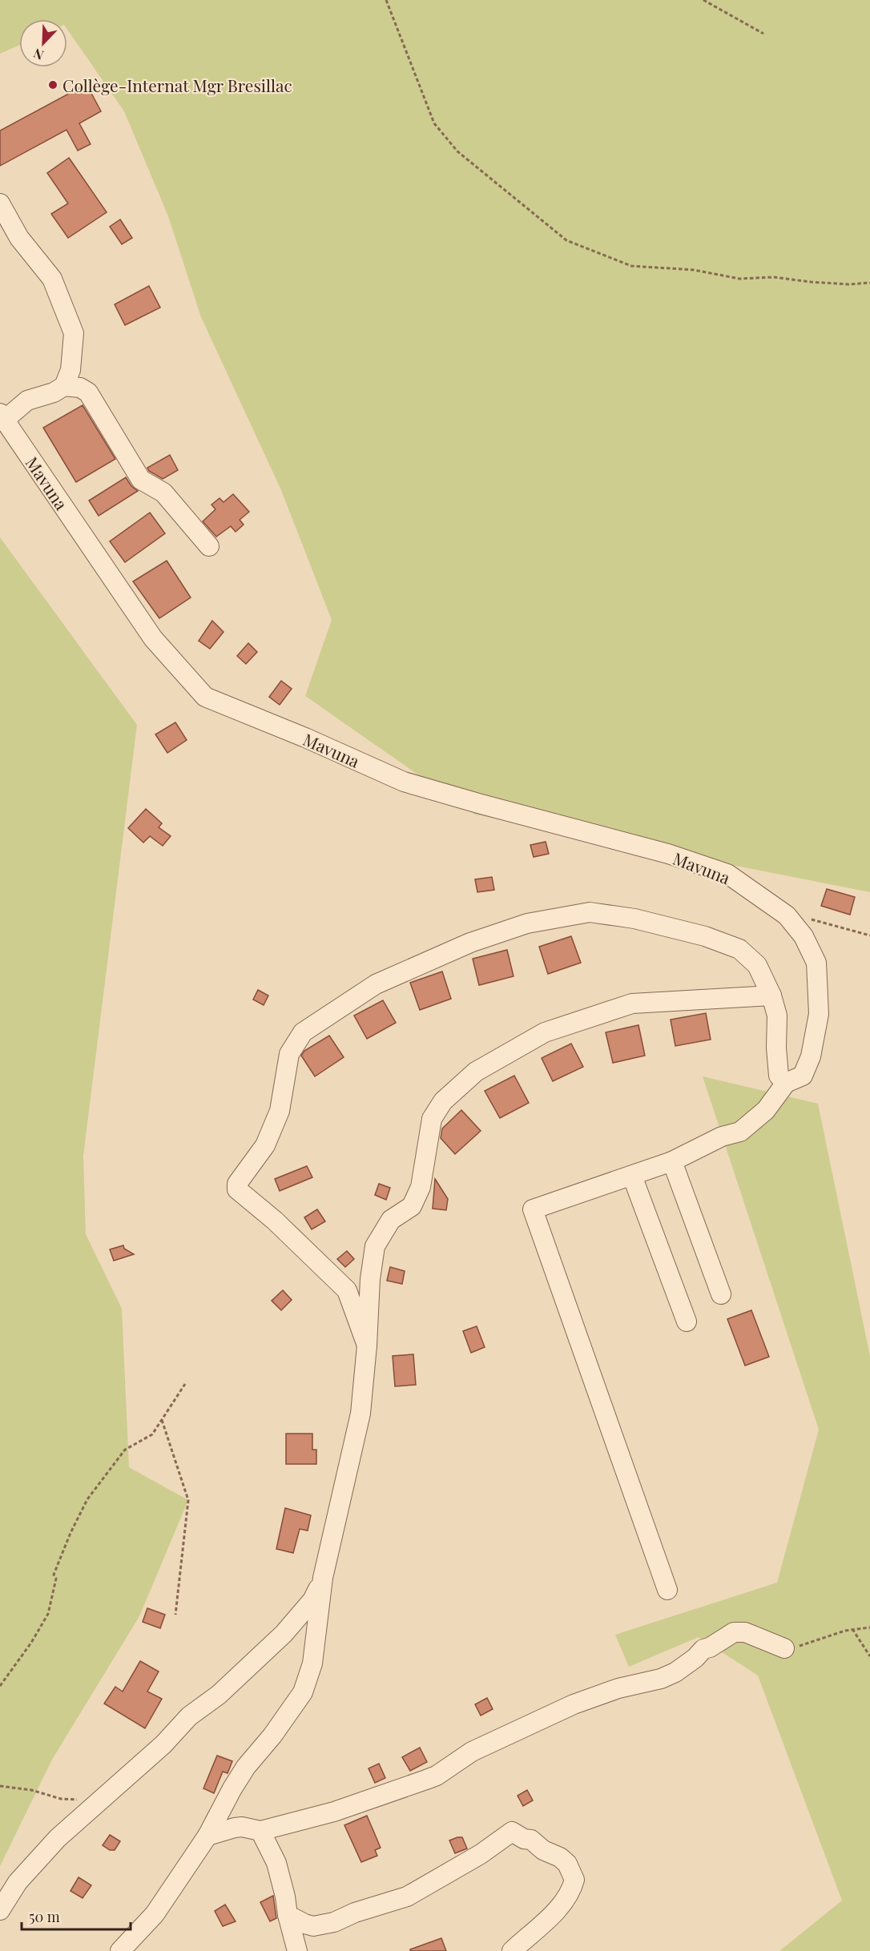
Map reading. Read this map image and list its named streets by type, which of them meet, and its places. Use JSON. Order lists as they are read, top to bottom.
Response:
{
  "streets": {
    "street": ["Mavuna"]
  },
  "places": ["Collège-Internat Mgr Bresillac"],
  "scale_bar": "50 m",
  "north": "bottom left"
}
